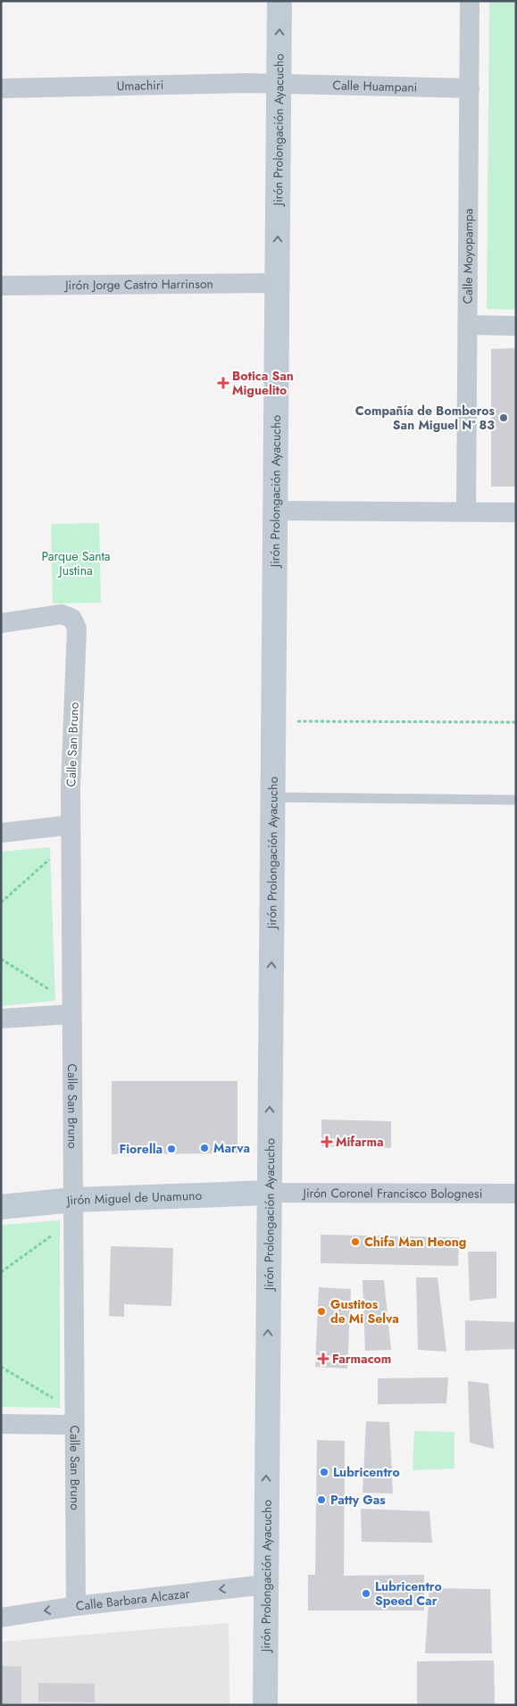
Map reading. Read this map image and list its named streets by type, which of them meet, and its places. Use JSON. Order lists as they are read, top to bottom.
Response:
{
  "streets": {
    "street": [
      "Umachiri",
      "Calle Huampani",
      "Jirón Prolongación Ayacucho",
      "Calle Moyopampa",
      "Jirón Jorge Castro Harrinson",
      "Calle San Bruno",
      "Jirón Coronel Francisco Bolognesi",
      "Jirón Miguel de Unamuno",
      "Calle Barbara Alcazar"
    ]
  },
  "crossings": [
    ["Umachiri", "Calle Huampani"],
    ["Umachiri", "Jirón Prolongación Ayacucho"],
    ["Calle Huampani", "Jirón Prolongación Ayacucho"],
    ["Calle Huampani", "Calle Moyopampa"],
    ["Jirón Prolongación Ayacucho", "Jirón Jorge Castro Harrinson"],
    ["Jirón Prolongación Ayacucho", "Jirón Coronel Francisco Bolognesi"],
    ["Jirón Prolongación Ayacucho", "Jirón Miguel de Unamuno"],
    ["Jirón Prolongación Ayacucho", "Calle Barbara Alcazar"],
    ["Calle San Bruno", "Jirón Miguel de Unamuno"],
    ["Calle San Bruno", "Calle Barbara Alcazar"],
    ["Jirón Coronel Francisco Bolognesi", "Jirón Miguel de Unamuno"]
  ],
  "one_way": ["Jirón Prolongación Ayacucho", "Calle Barbara Alcazar"],
  "parks": ["Parque Santa Justina"],
  "places": {
    "health": ["Botica San Miguelito", "Mifarma", "Farmacom"],
    "other": [
      "Compañía de Bomberos San Miguel Nº 83",
      "Marva",
      "Fiorella",
      "Chifa Man Heong",
      "Gustitos de Mi Selva",
      "Lubricentro",
      "Patty Gas",
      "Lubricentro Speed Car"
    ]
  }
}
